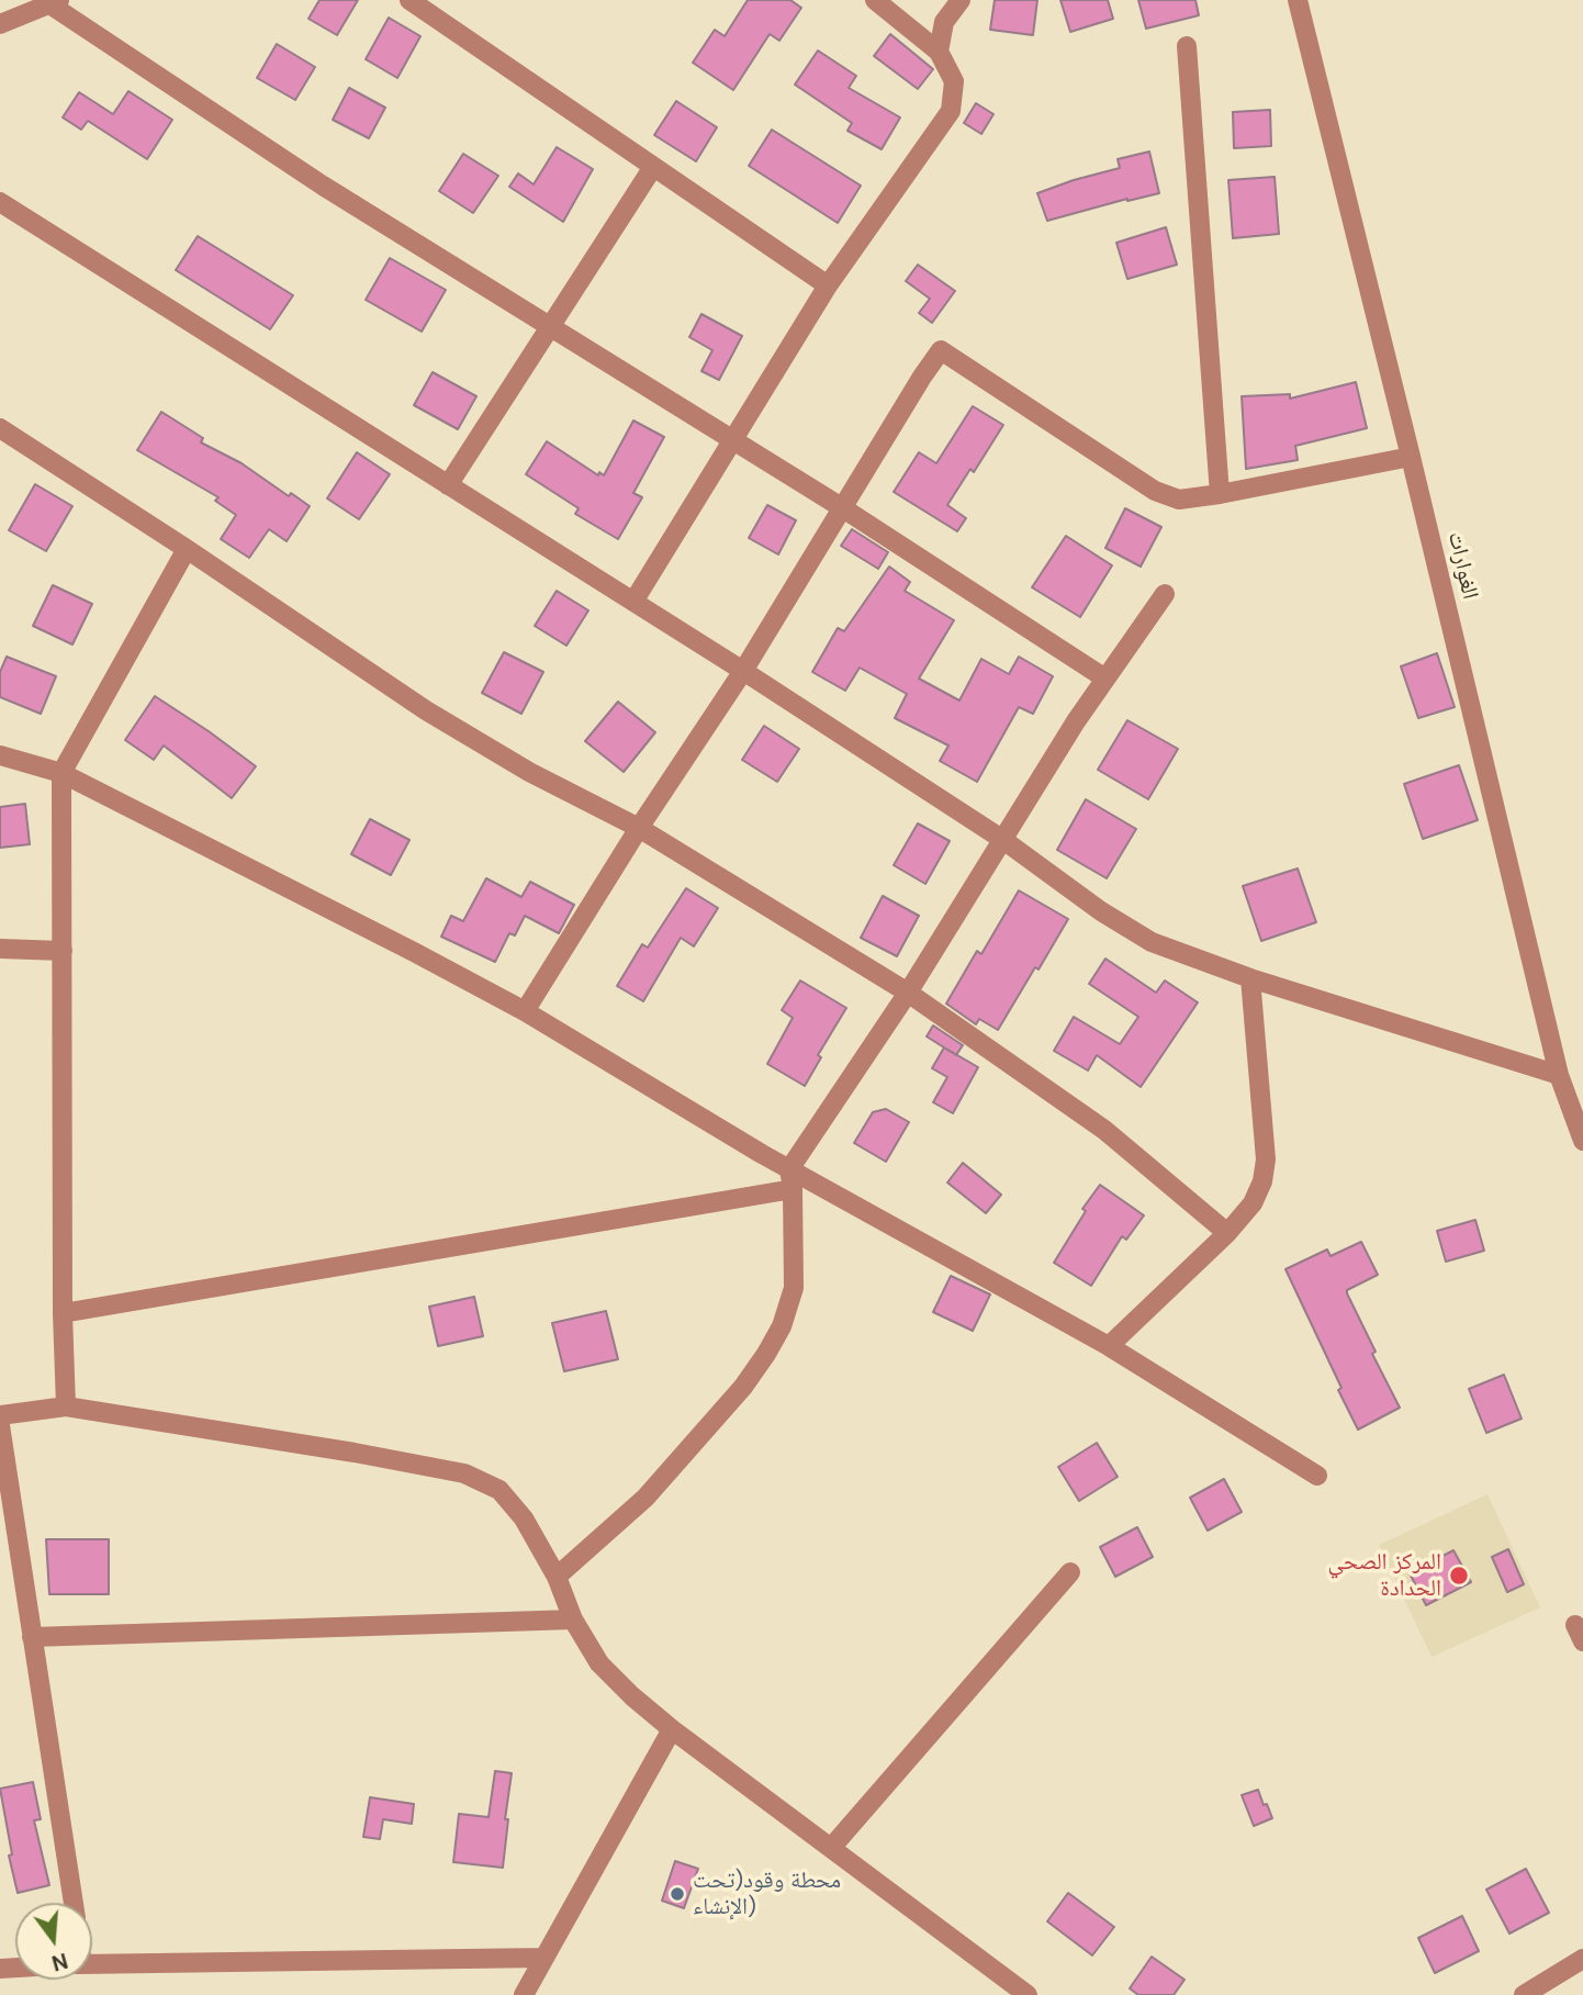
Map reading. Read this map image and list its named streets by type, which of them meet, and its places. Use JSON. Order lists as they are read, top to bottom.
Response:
{
  "streets": {
    "street": ["الغوارات"]
  },
  "places": ["المركز الصحي الحدادة", "محطة وقود(تحت الإنشاء)"],
  "north": "bottom"
}
